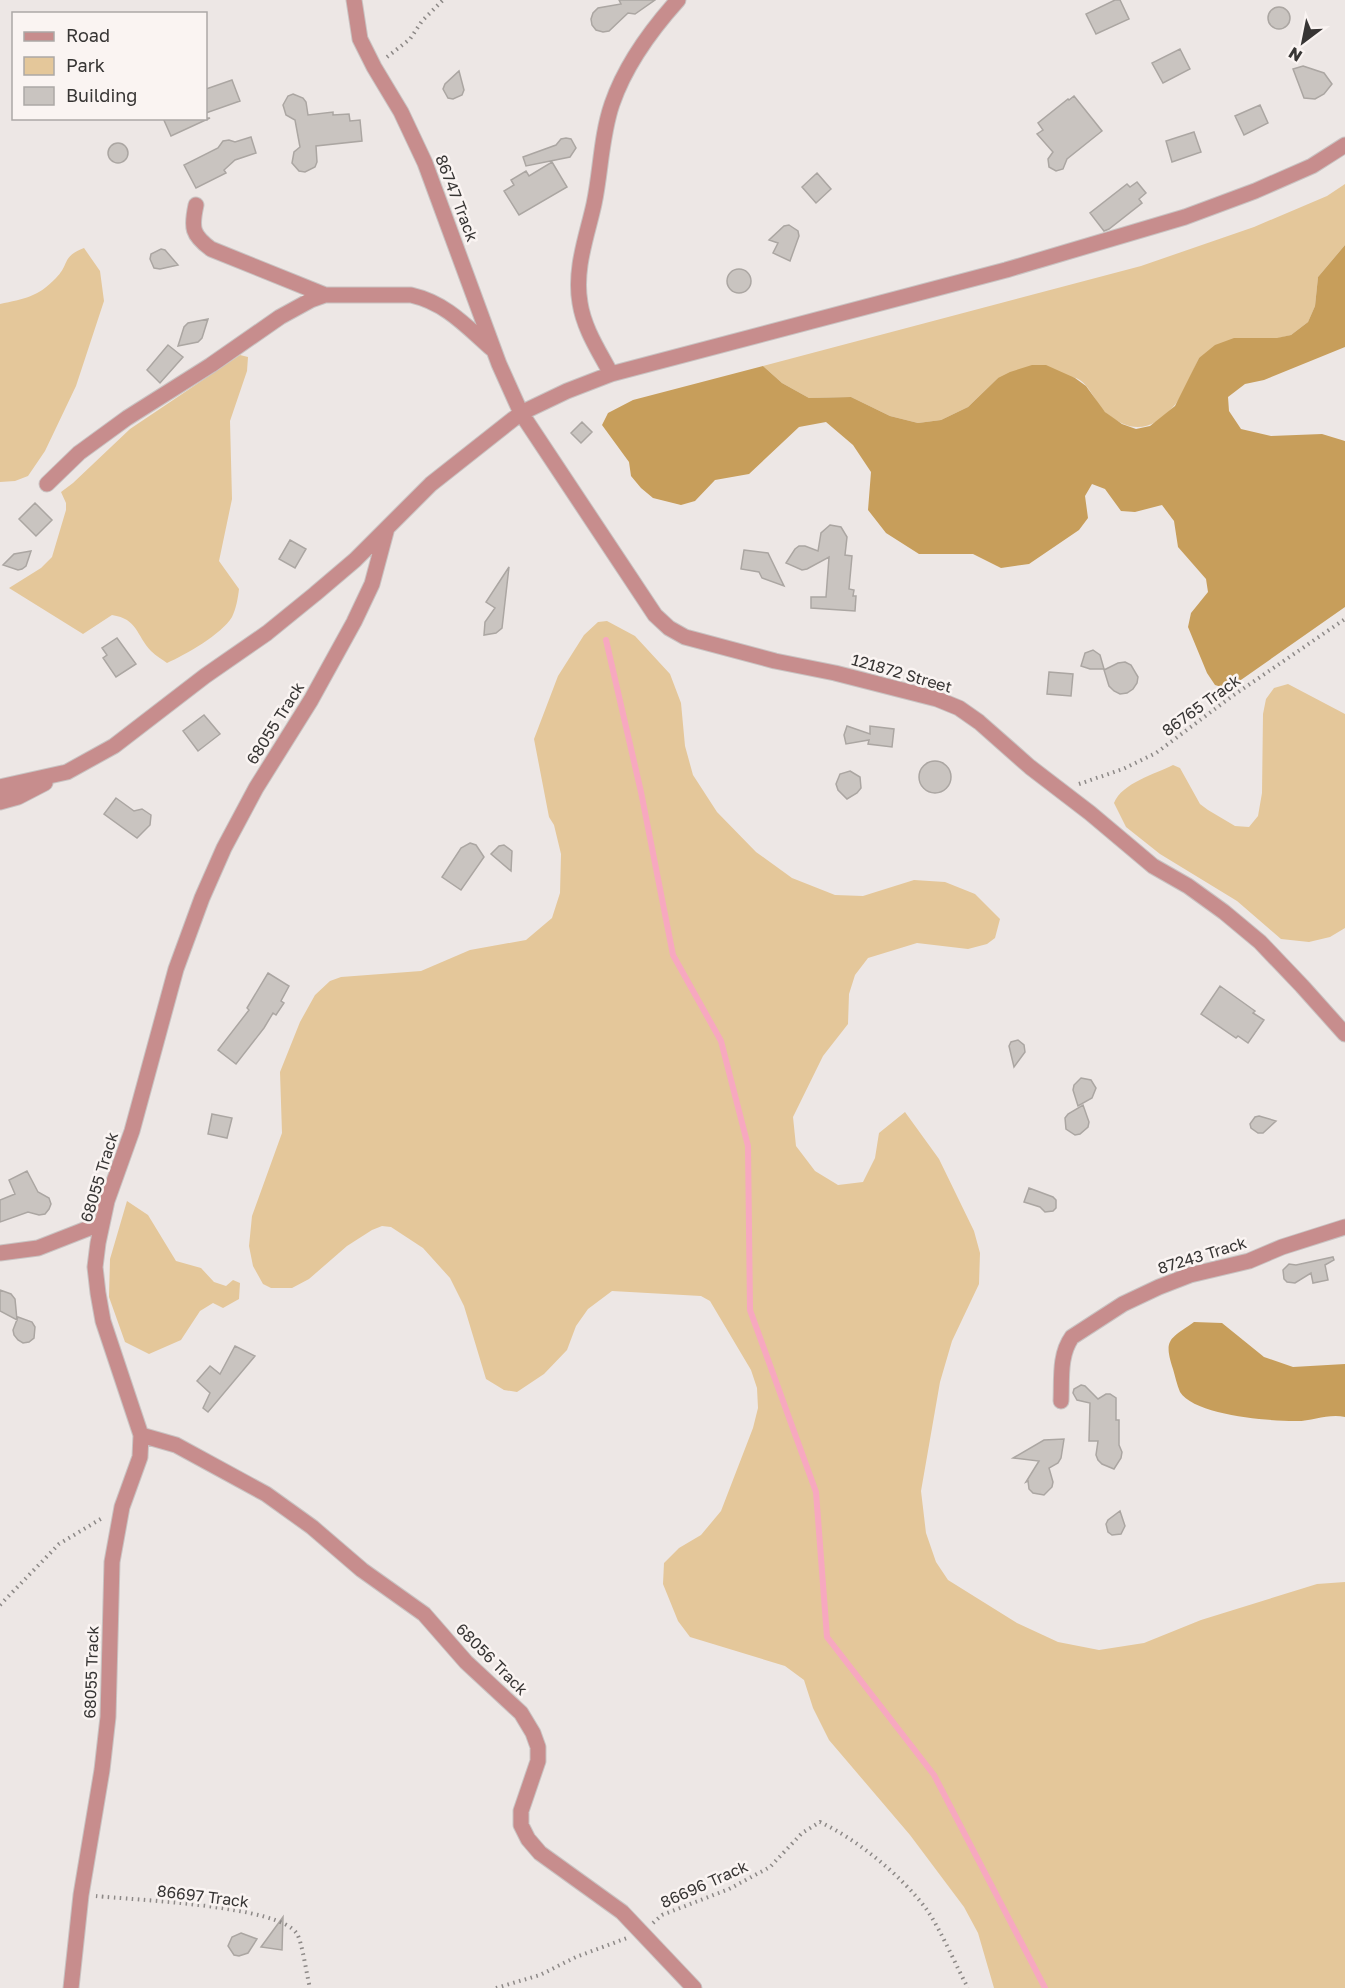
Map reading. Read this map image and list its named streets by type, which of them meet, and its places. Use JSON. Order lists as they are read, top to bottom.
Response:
{
  "streets": {
    "street": [
      "86747 Track",
      "121872 Street",
      "68055 Track",
      "87243 Track",
      "68056 Track"
    ],
    "path": ["86765 Track", "86696 Track", "86697 Track"]
  },
  "crossings": [
    ["86747 Track", "121872 Street"],
    ["121872 Street", "86765 Track"],
    ["68055 Track", "68056 Track"],
    ["68055 Track", "86697 Track"],
    ["68056 Track", "86696 Track"]
  ],
  "legend": ["Road", "Park", "Building"],
  "north": "bottom left"
}
